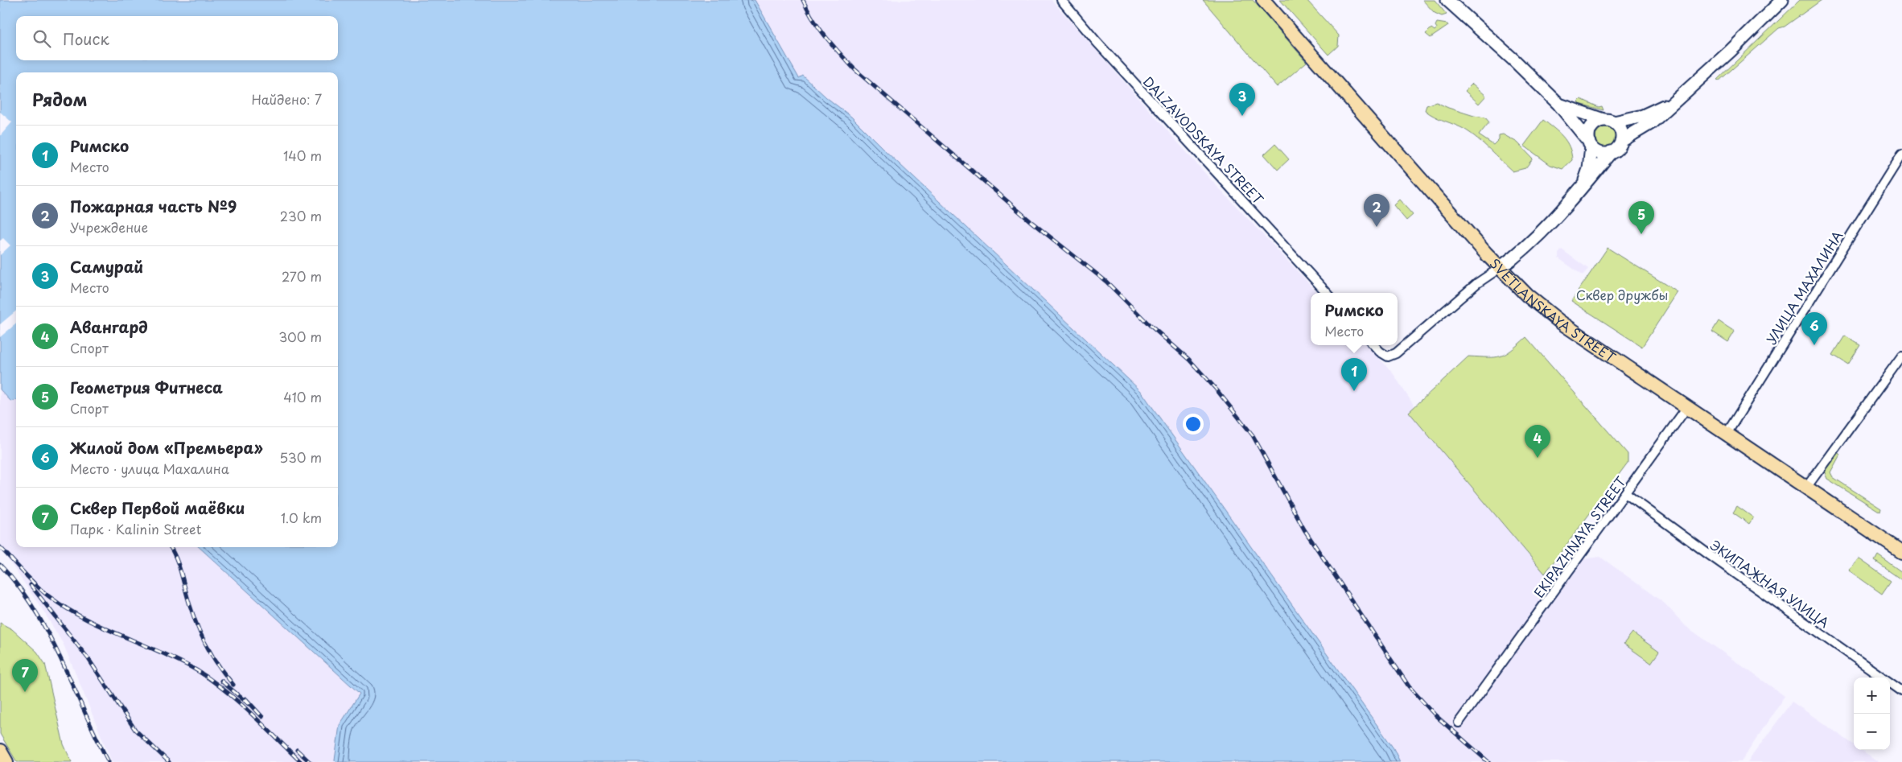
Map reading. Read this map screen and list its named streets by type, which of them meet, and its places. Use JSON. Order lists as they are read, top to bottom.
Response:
{
  "streets": {
    "main road": ["SVETLANSKAYA STREET"],
    "street": [
      "DALZAVODSKAYA STREET",
      "УЛИЦА МАХАЛИНА",
      "EKIPAZHNAYA STREET",
      "ЭКИПАЖНАЯ УЛИЦА"
    ]
  },
  "crossings": [
    ["УЛИЦА МАХАЛИНА", "SVETLANSKAYA STREET"],
    ["SVETLANSKAYA STREET", "EKIPAZHNAYA STREET"],
    ["EKIPAZHNAYA STREET", "ЭКИПАЖНАЯ УЛИЦА"]
  ],
  "parks": ["Сквер дружбы"],
  "page": {
    "search": "Поиск",
    "heading": ["Рядом", "Найдено: 7"],
    "pins": [
      "3",
      "2",
      "5",
      "6",
      "1",
      "4",
      "7"
    ],
    "list": [
      {
        "mark": "1",
        "name": "Римско",
        "note": "Место",
        "value": "140 m"
      },
      {
        "mark": "2",
        "name": "Пожарная часть №9",
        "note": "Учреждение",
        "value": "230 m"
      },
      {
        "mark": "3",
        "name": "Самурай",
        "note": "Место",
        "value": "270 m"
      },
      {
        "mark": "4",
        "name": "Авангард",
        "note": "Спорт",
        "value": "300 m"
      },
      {
        "mark": "5",
        "name": "Геометрия Фитнеса",
        "note": "Спорт",
        "value": "410 m"
      },
      {
        "mark": "6",
        "name": "Жилой дом «Премьера»",
        "note": "Место · улица Махалина",
        "value": "530 m"
      },
      {
        "mark": "7",
        "name": "Сквер Первой маёвки",
        "note": "Парк · Kalinin Street",
        "value": "1.0 km"
      }
    ],
    "popup": ["Римско", "Место"],
    "map_buttons": ["+", "−"]
  }
}
